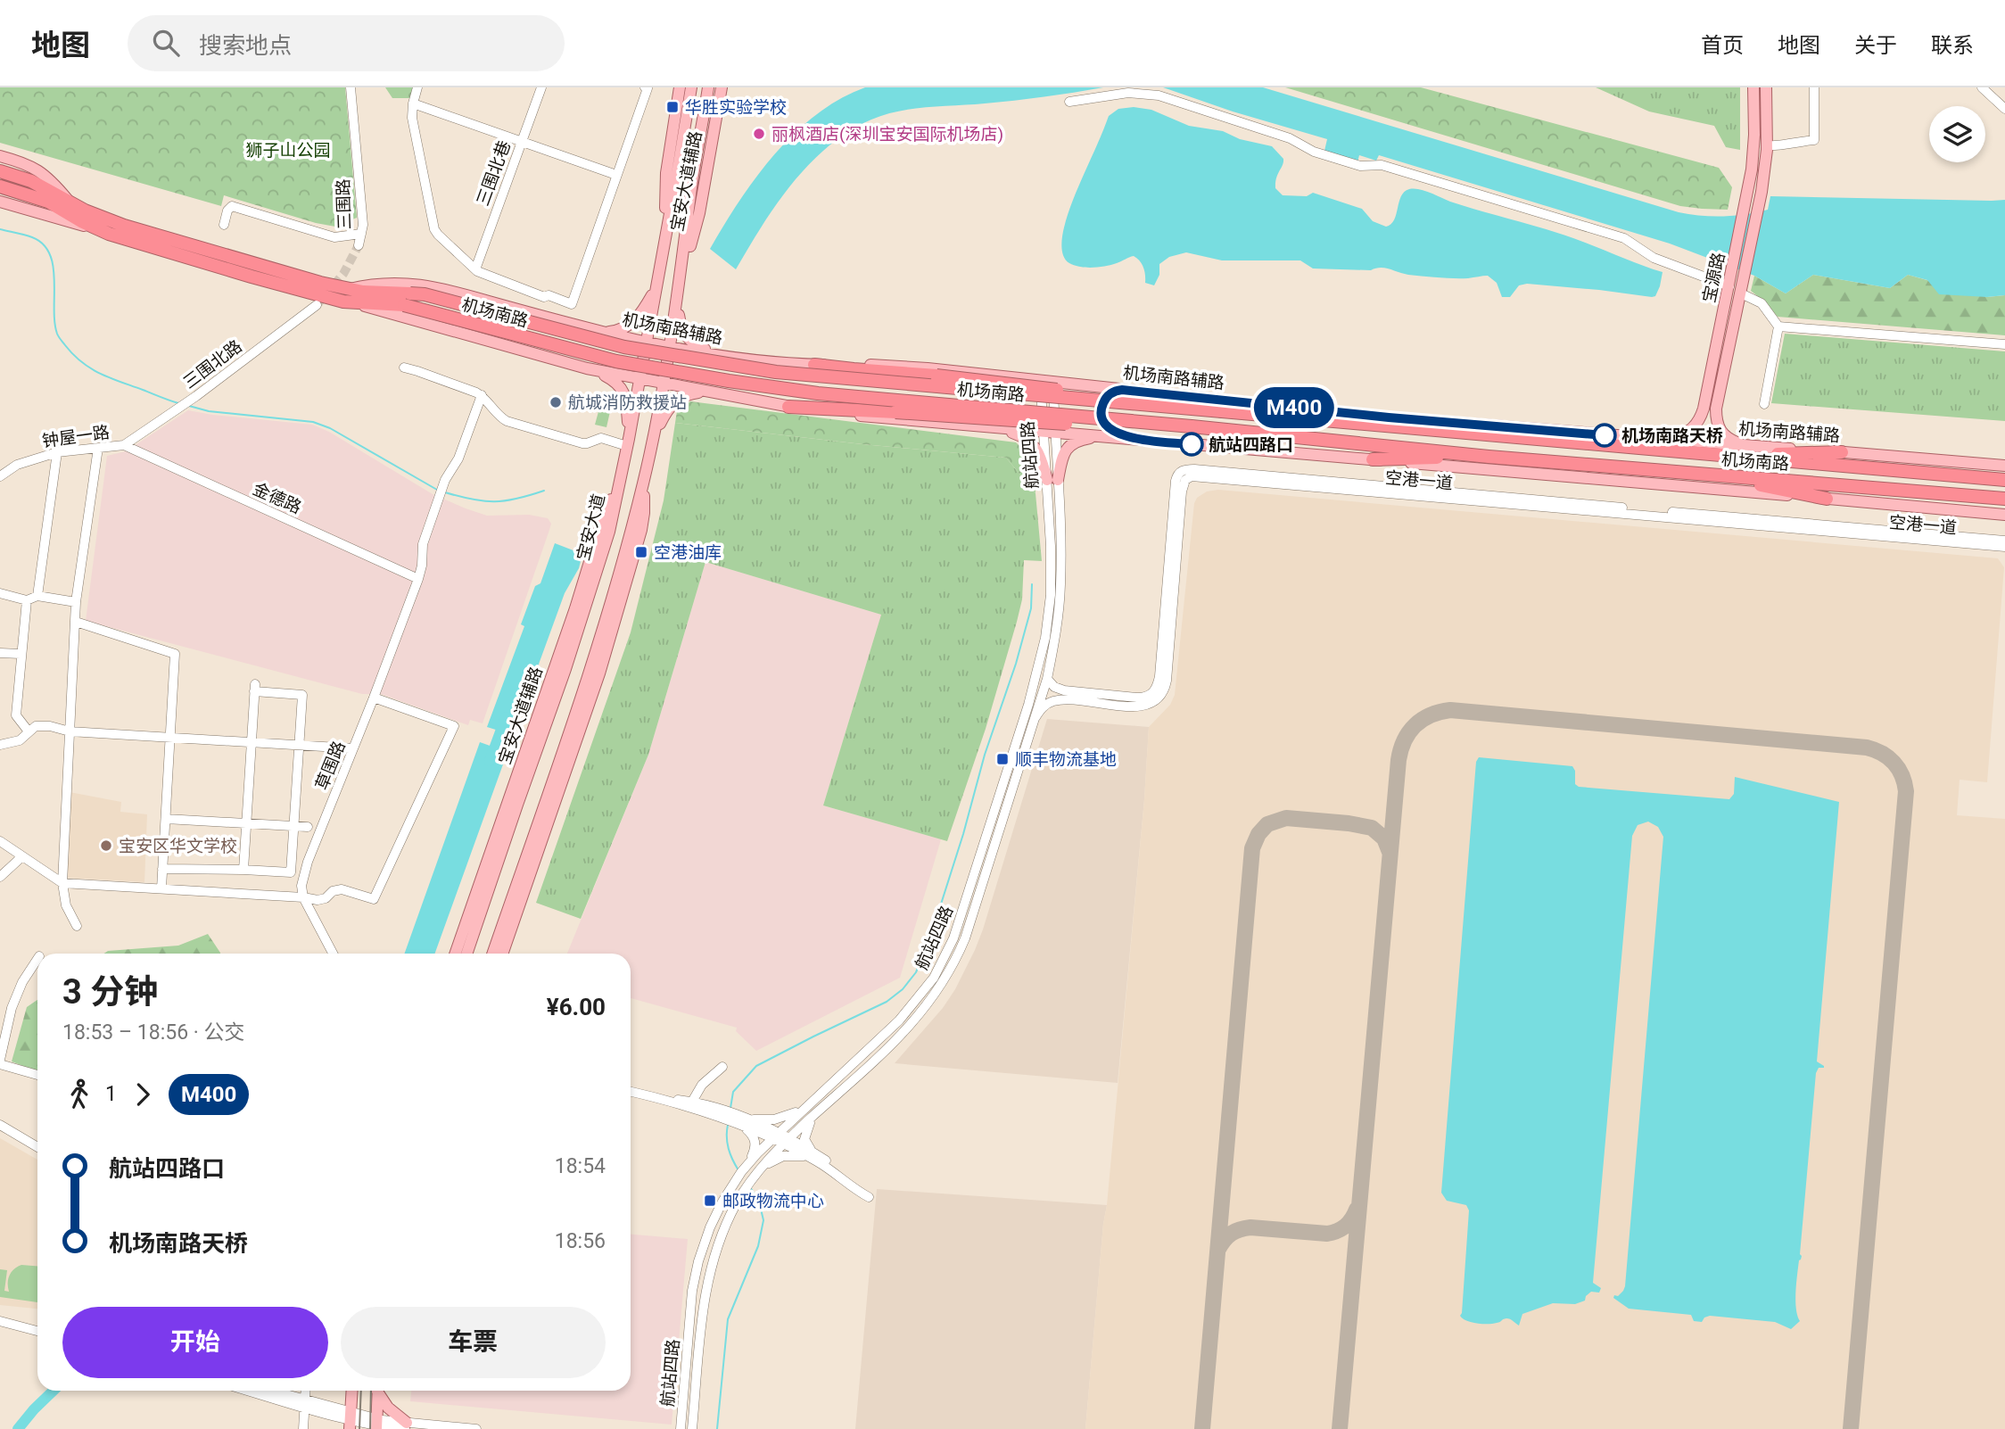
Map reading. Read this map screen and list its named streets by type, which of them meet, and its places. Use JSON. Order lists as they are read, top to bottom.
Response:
{
  "streets": {
    "highway": ["机场南路"],
    "main road": [
      "宝安大道辅路",
      "宝源路",
      "机场南路辅路",
      "宝安大道"
    ],
    "street": [
      "三围北巷",
      "三围路",
      "三围北路",
      "钟屋一路",
      "航站四路",
      "空港一道",
      "金德路",
      "草围路"
    ]
  },
  "crossings": [
    ["宝安大道辅路", "宝安大道"],
    ["宝源路", "机场南路辅路"],
    ["机场南路", "机场南路辅路"],
    ["机场南路辅路", "航站四路"],
    ["机场南路辅路", "宝安大道"],
    ["三围北路", "钟屋一路"],
    ["三围北路", "金德路"],
    ["钟屋一路", "金德路"],
    ["航站四路", "空港一道"],
    ["金德路", "草围路"]
  ],
  "parks": ["狮子山公园"],
  "places": {
    "transit": [
      "华胜实验学校",
      "空港油库",
      "顺丰物流基地",
      "邮政物流中心"
    ],
    "other": [
      "丽枫酒店(深圳宝安国际机场店)",
      "航城消防救援站",
      "机场南路天桥",
      "航站四路口",
      "宝安区华文学校"
    ]
  },
  "lines": ["bus line M400"],
  "page": {
    "header": "地图",
    "search": "搜索地点",
    "nav": [
      "首页",
      "地图",
      "关于",
      "联系"
    ],
    "on_map": "M400",
    "heading": ["3 分钟", "18:53 – 18:56 · 公交", "¥6.00"],
    "legs": ["1", "M400"],
    "list": [
      {
        "name": "航站四路口",
        "value": "18:54"
      },
      {
        "name": "机场南路天桥",
        "value": "18:56"
      }
    ],
    "buttons": ["开始", "车票"]
  }
}
